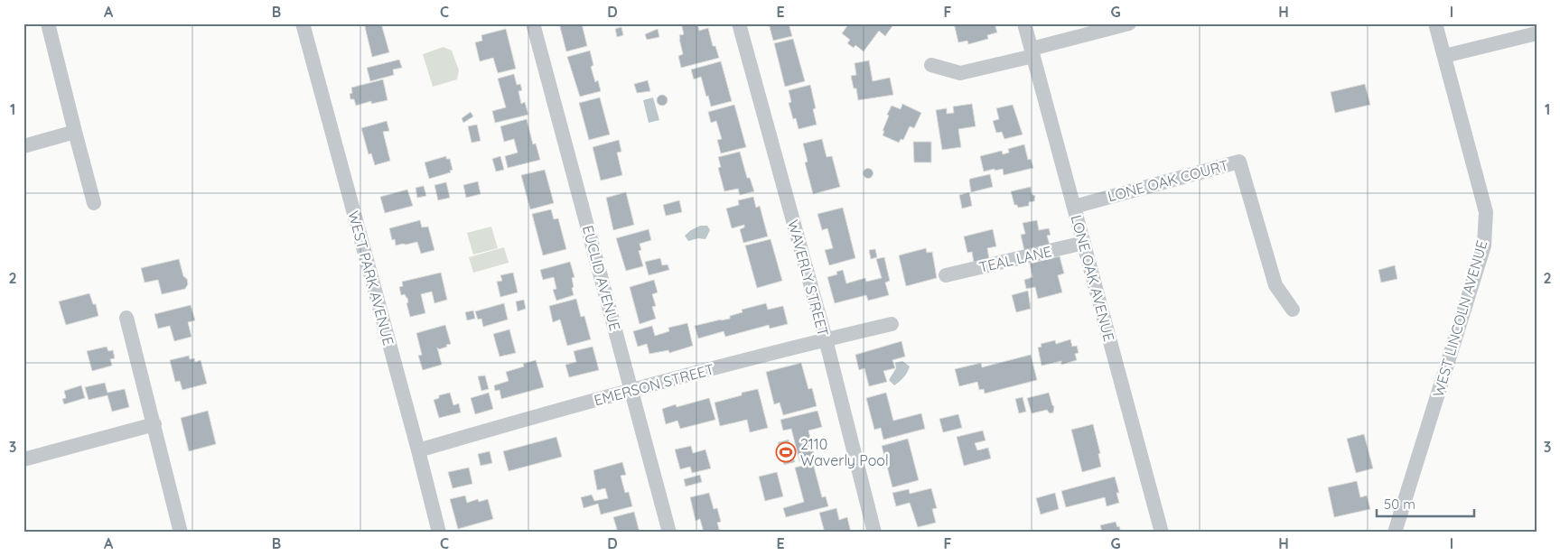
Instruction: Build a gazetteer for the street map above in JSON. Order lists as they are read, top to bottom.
{
  "streets": {
    "street": [
      "LONE OAK COURT",
      "TEAL LANE",
      "WEST PARK AVENUE",
      "EUCLID AVENUE",
      "WAVERLY STREET",
      "LONE OAK AVENUE",
      "WEST LINCOLN AVENUE",
      "EMERSON STREET"
    ]
  },
  "crossings": [
    ["LONE OAK COURT", "LONE OAK AVENUE"],
    ["TEAL LANE", "LONE OAK AVENUE"],
    ["WEST PARK AVENUE", "EMERSON STREET"],
    ["EUCLID AVENUE", "EMERSON STREET"],
    ["WAVERLY STREET", "EMERSON STREET"]
  ],
  "places": {
    "sports": ["2110 Waverly Pool"]
  },
  "scale_bar": "50 m",
  "grid": {
    "columns": [
      "A",
      "B",
      "C",
      "D",
      "E",
      "F",
      "G",
      "H",
      "I"
    ],
    "rows": ["1", "2", "3"]
  }
}
